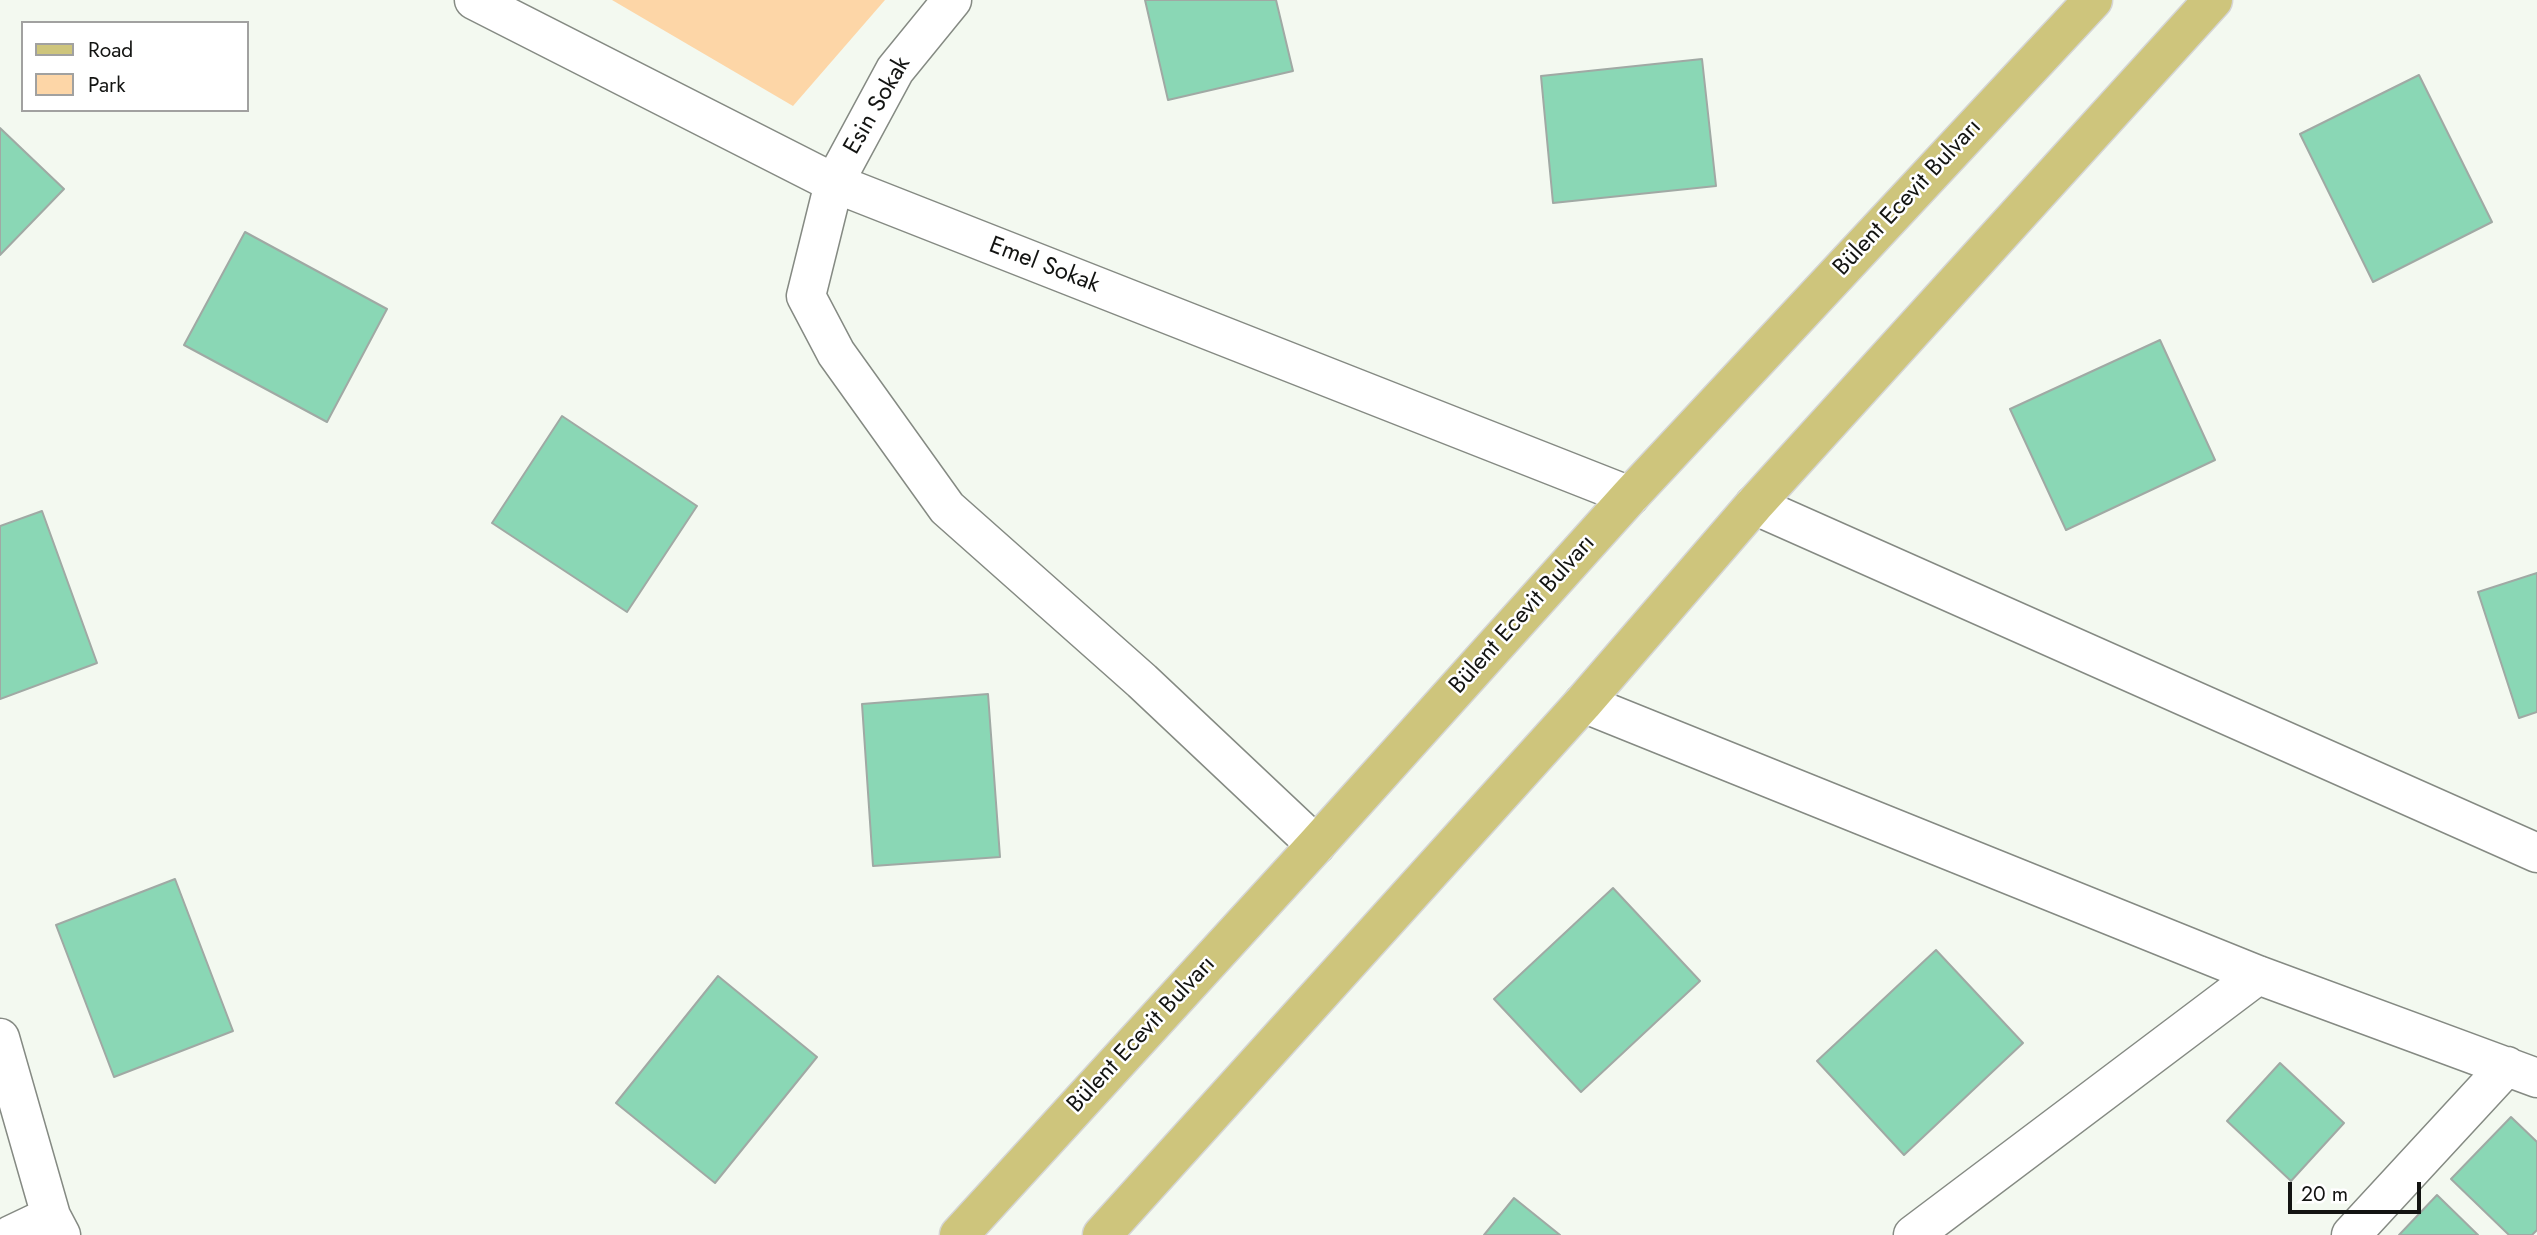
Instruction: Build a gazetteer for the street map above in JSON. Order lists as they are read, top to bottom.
{
  "streets": {
    "main road": ["Bülent Ecevit Bulvarı"],
    "street": ["Esin Sokak", "Emel Sokak"]
  },
  "crossings": [
    ["Esin Sokak", "Bülent Ecevit Bulvarı"],
    ["Esin Sokak", "Emel Sokak"],
    ["Bülent Ecevit Bulvarı", "Emel Sokak"]
  ],
  "legend": ["Road", "Park"],
  "scale_bar": "20 m"
}
